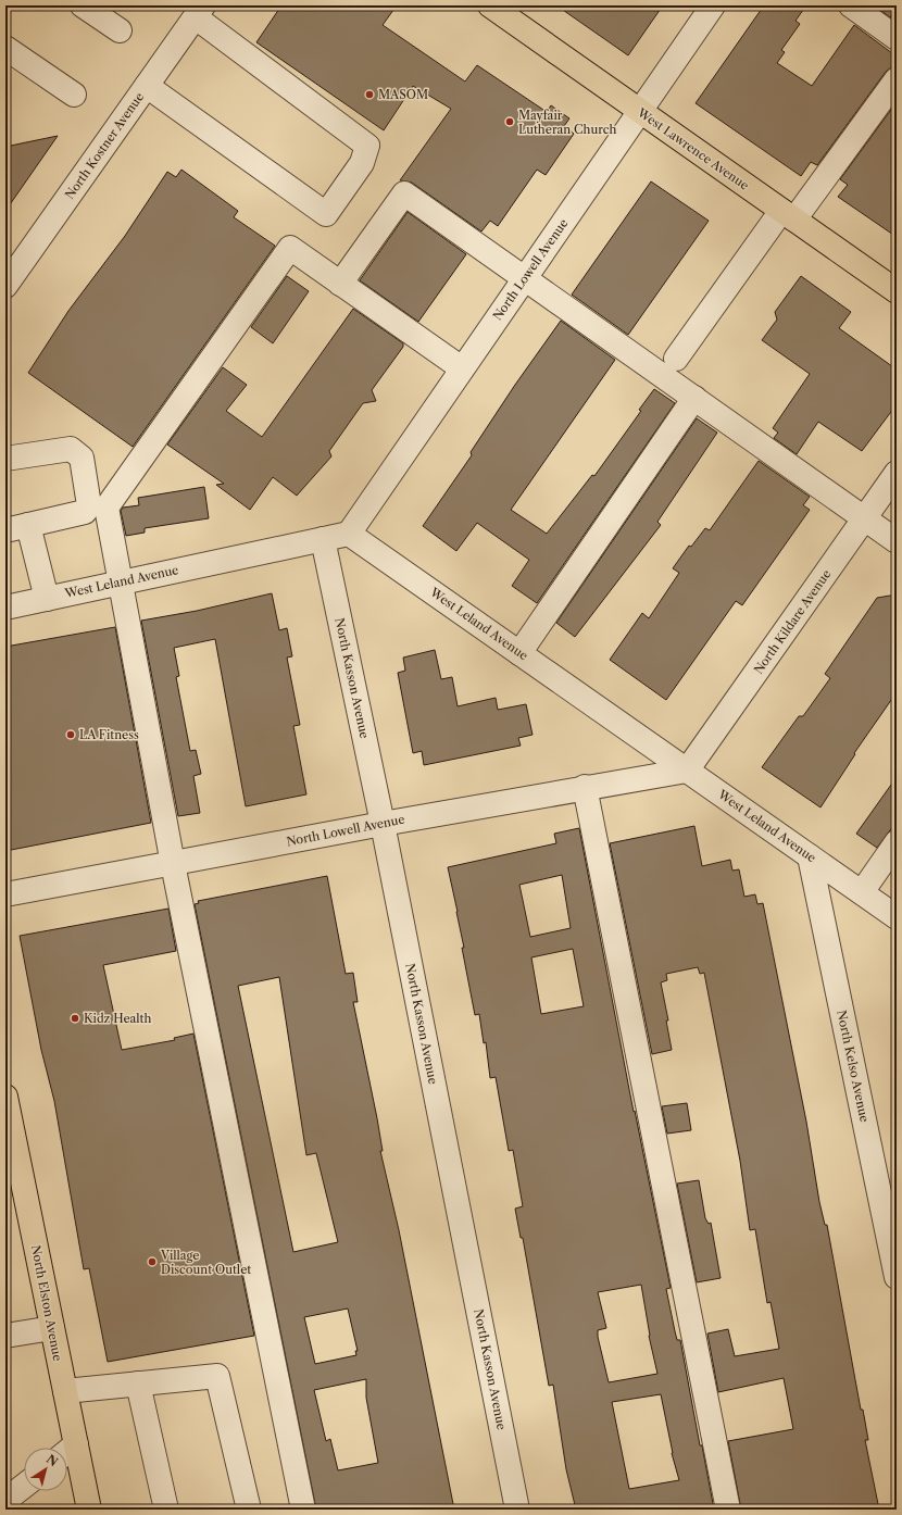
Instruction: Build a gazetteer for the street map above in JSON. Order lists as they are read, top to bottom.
{
  "streets": {
    "main road": ["West Lawrence Avenue", "North Elston Avenue"],
    "street": [
      "North Kostner Avenue",
      "North Lowell Avenue",
      "West Leland Avenue",
      "North Kildare Avenue",
      "North Kasson Avenue",
      "North Kelso Avenue"
    ]
  },
  "crossings": [
    ["West Lawrence Avenue", "North Lowell Avenue"],
    ["North Lowell Avenue", "West Leland Avenue"],
    ["North Lowell Avenue", "North Kildare Avenue"],
    ["North Lowell Avenue", "North Kasson Avenue"],
    ["West Leland Avenue", "North Kildare Avenue"],
    ["West Leland Avenue", "North Kasson Avenue"],
    ["West Leland Avenue", "North Kelso Avenue"]
  ],
  "places": [
    "MASOM",
    "Mayfair Lutheran Church",
    "LA Fitness",
    "Kidz Health",
    "Village Discount Outlet"
  ],
  "north": "top right"
}
